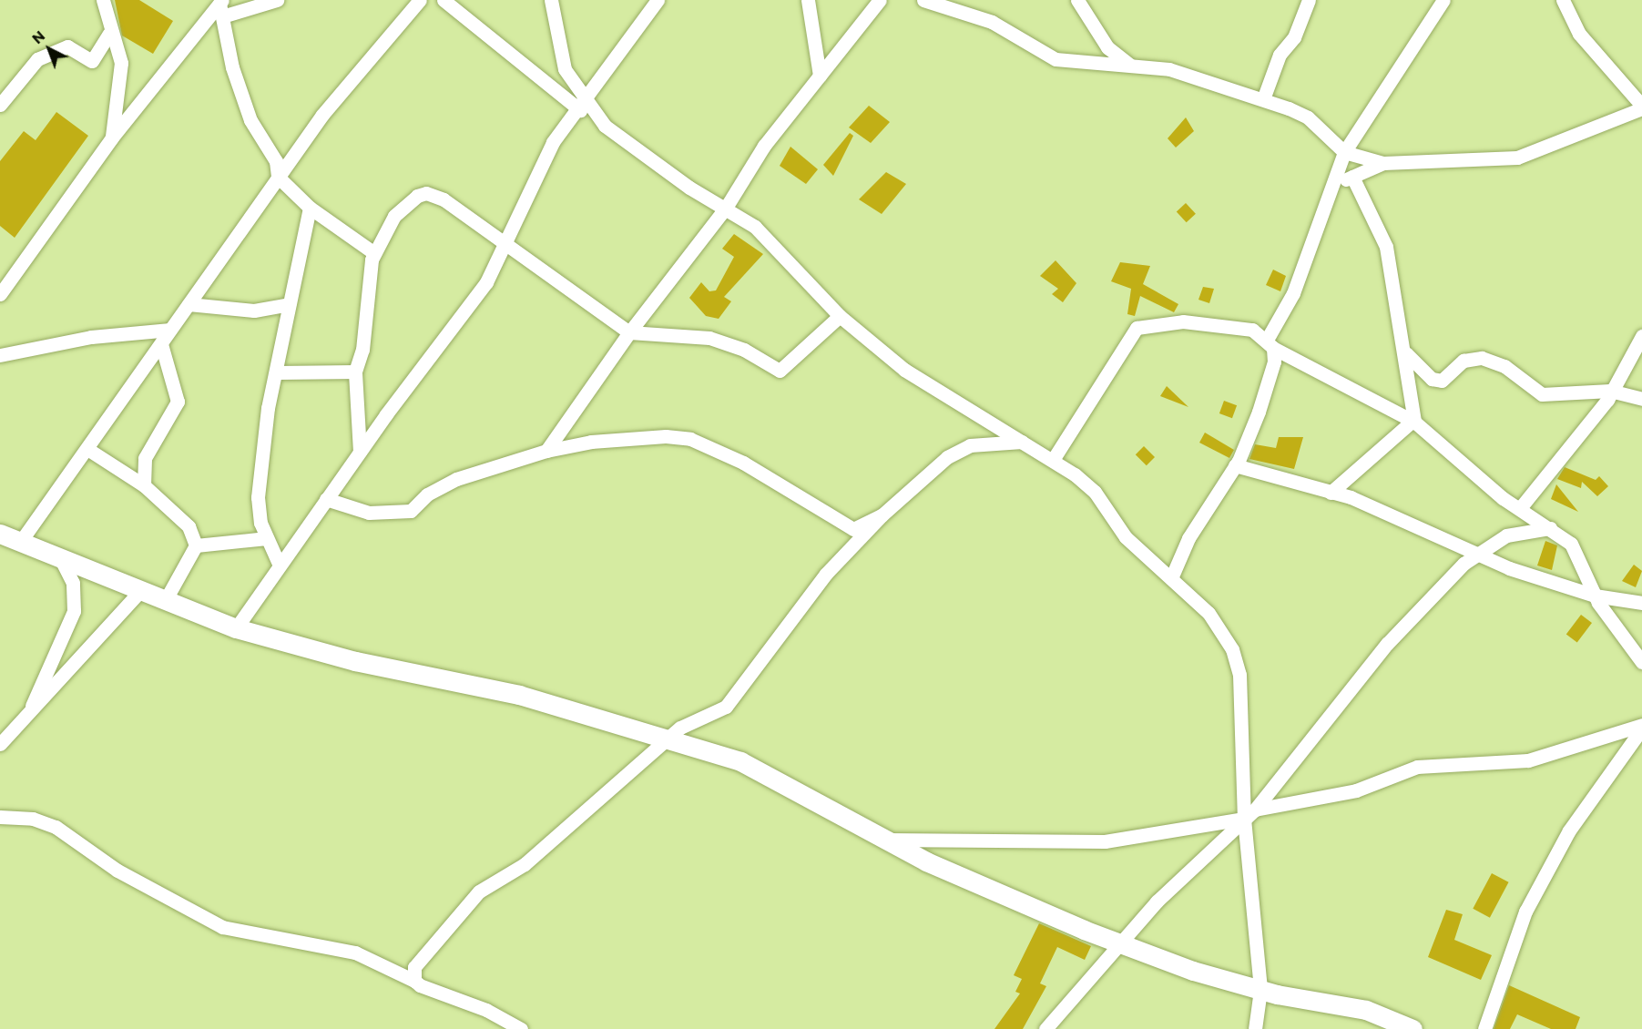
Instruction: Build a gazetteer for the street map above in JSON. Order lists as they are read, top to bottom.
{
  "north": "top left"
}
